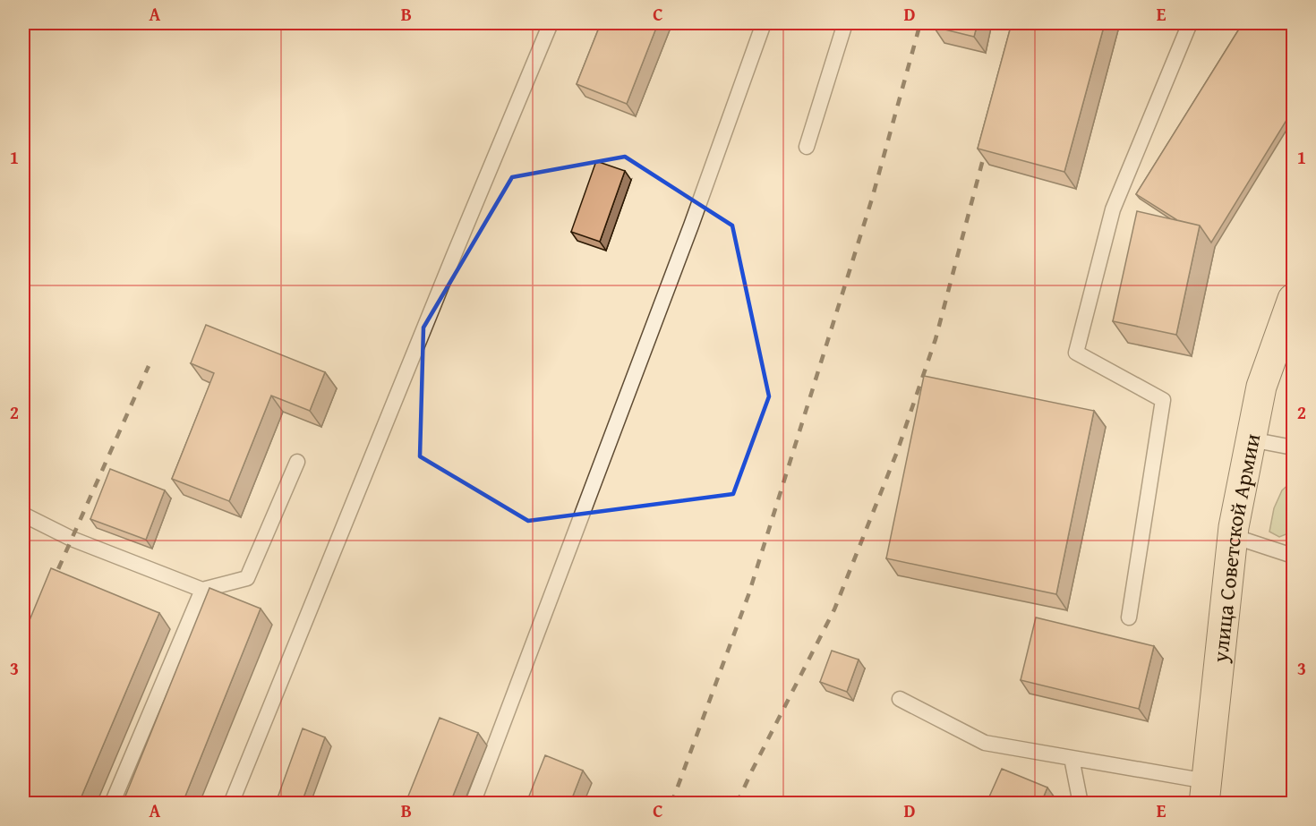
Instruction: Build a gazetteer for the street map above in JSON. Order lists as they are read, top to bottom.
{
  "streets": {
    "main road": ["улица Советской Армии"]
  },
  "grid": {
    "columns": [
      "A",
      "B",
      "C",
      "D",
      "E"
    ],
    "rows": ["1", "2", "3"]
  }
}
